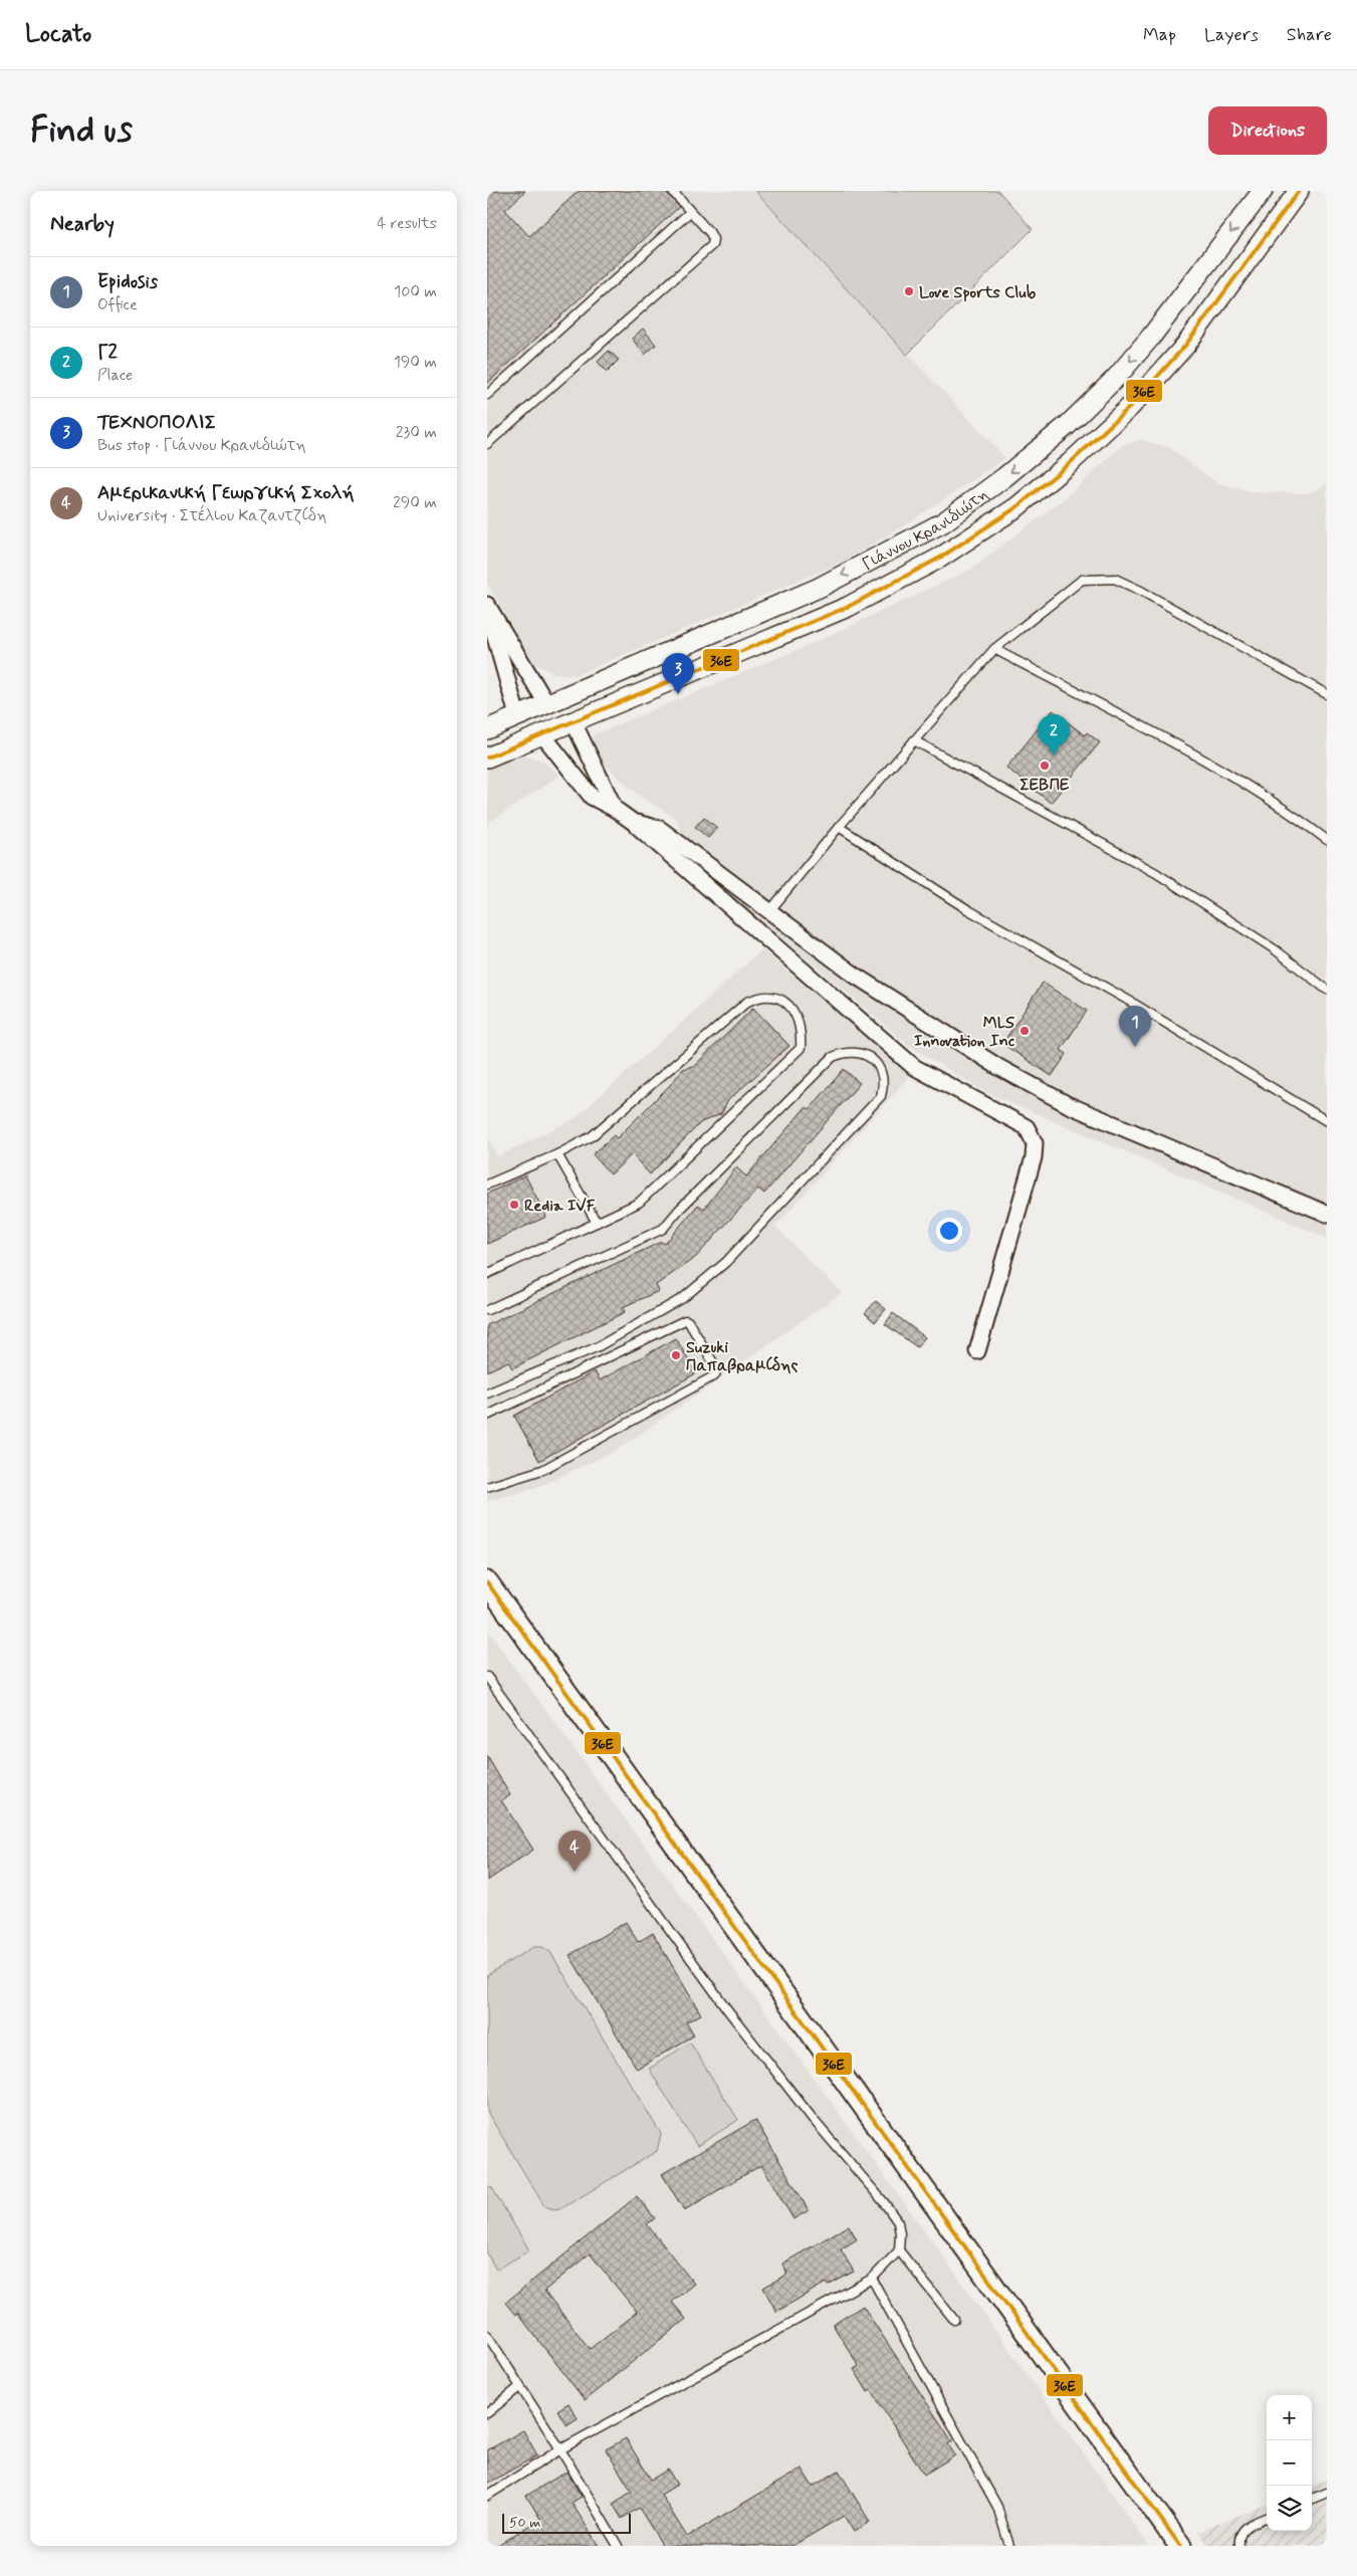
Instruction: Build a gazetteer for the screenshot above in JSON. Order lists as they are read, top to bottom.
{
  "streets": {
    "street": ["Γιάννου Κρανιδιώτη"]
  },
  "places": [
    "Love Sports Club",
    "ΣΕΒΠΕ",
    "MLS Innovation Inc",
    "Redia IVF",
    "Suzuki Παπαβραμίδης"
  ],
  "lines": ["transit line 36Ε"],
  "scale_bar": "50 m",
  "page": {
    "header": "Locato",
    "nav": ["Map", "Layers", "Share"],
    "buttons": "Directions",
    "title": "Find us",
    "heading": ["Nearby", "4 results"],
    "list": [
      {
        "mark": "1",
        "name": "Epidosis",
        "note": "Office",
        "value": "100 m"
      },
      {
        "mark": "2",
        "name": "Γ2",
        "note": "Place",
        "value": "190 m"
      },
      {
        "mark": "3",
        "name": "ΤΕΧΝΟΠΟΛΙΣ",
        "note": "Bus stop · Γιάννου Κρανιδιώτη",
        "value": "230 m"
      },
      {
        "mark": "4",
        "name": "Αμερικανική Γεωργική Σχολή",
        "note": "University · Στέλιου Καζαντζίδη",
        "value": "290 m"
      }
    ],
    "pins": [
      "3",
      "2",
      "1",
      "4"
    ],
    "map_buttons": ["+", "−"],
    "scale": "50 m"
  }
}
